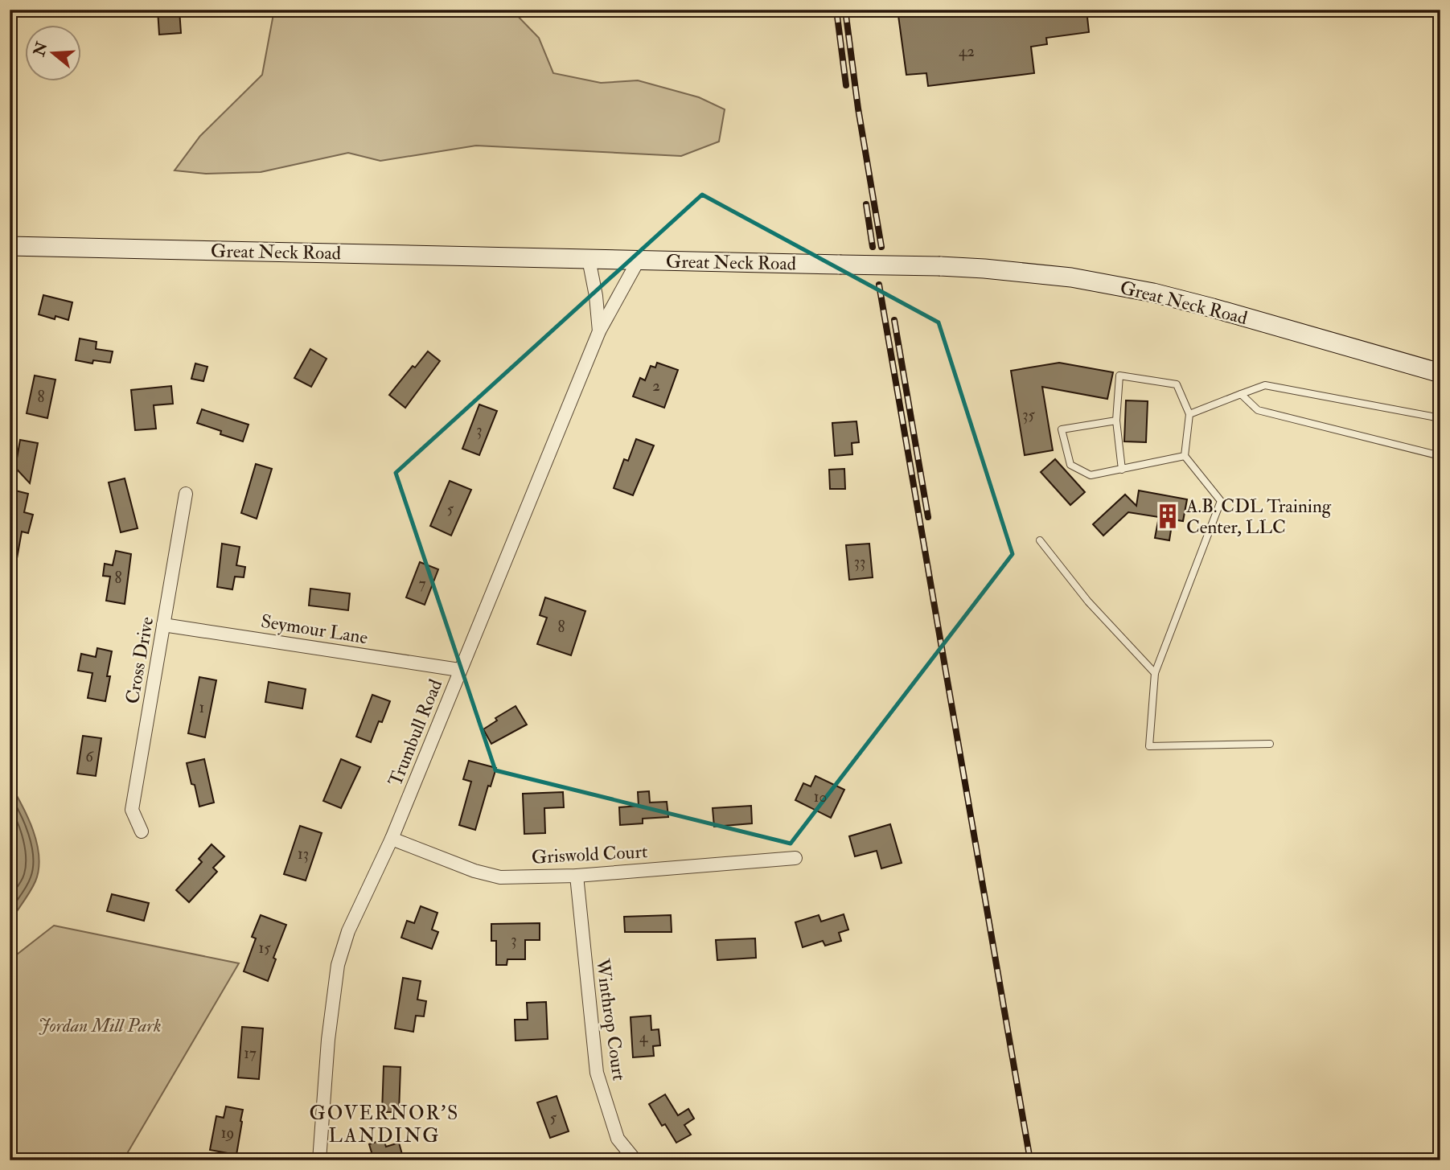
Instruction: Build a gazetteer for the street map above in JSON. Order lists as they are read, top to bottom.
{
  "streets": {
    "main road": ["Great Neck Road"],
    "street": [
      "Seymour Lane",
      "Cross Drive",
      "Trumbull Road",
      "Griswold Court",
      "Winthrop Court"
    ]
  },
  "crossings": [
    ["Great Neck Road", "Trumbull Road"],
    ["Seymour Lane", "Cross Drive"],
    ["Seymour Lane", "Trumbull Road"],
    ["Trumbull Road", "Griswold Court"],
    ["Griswold Court", "Winthrop Court"]
  ],
  "districts": ["GOVERNOR'S LANDING"],
  "parks": ["Jordan Mill Park"],
  "places": {
    "building": ["A.B. CDL Training Center, LLC"]
  },
  "house_numbers": [
    "42",
    "2",
    "8",
    "35",
    "3",
    "5",
    "33",
    "8",
    "7",
    "8",
    "1",
    "6",
    "10",
    "13",
    "3",
    "15",
    "4",
    "17",
    "5",
    "19"
  ],
  "north": "left"
}
